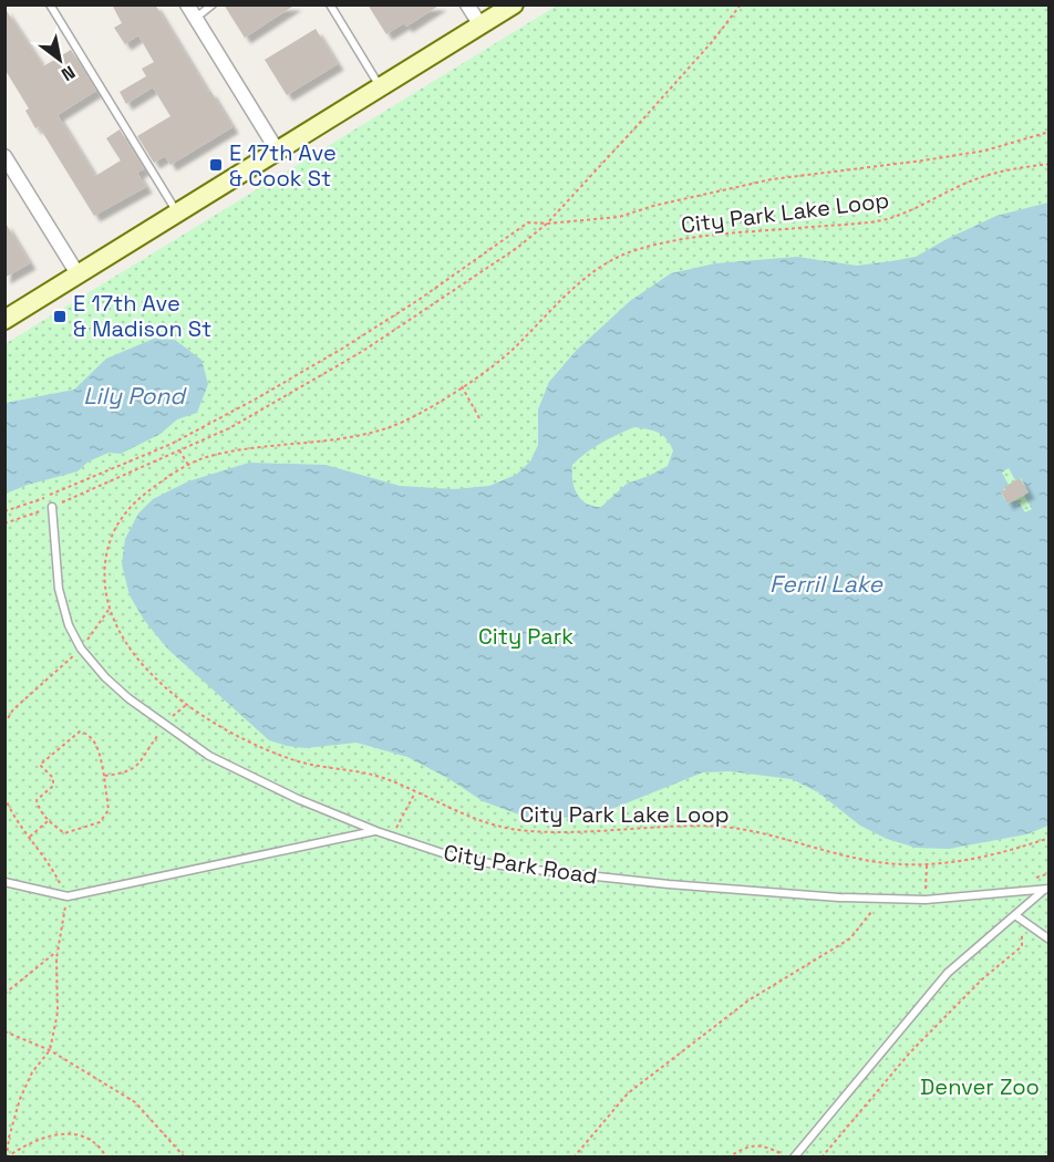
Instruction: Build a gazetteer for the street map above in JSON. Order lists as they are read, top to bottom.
{
  "streets": {
    "lane": ["City Park Road"],
    "path": ["City Park Lake Loop"]
  },
  "water": ["Lily Pond", "Ferril Lake"],
  "parks": ["City Park", "Denver Zoo"],
  "places": {
    "transit": ["E 17th Ave & Cook St", "E 17th Ave & Madison St"]
  },
  "north": "bottom right"
}
